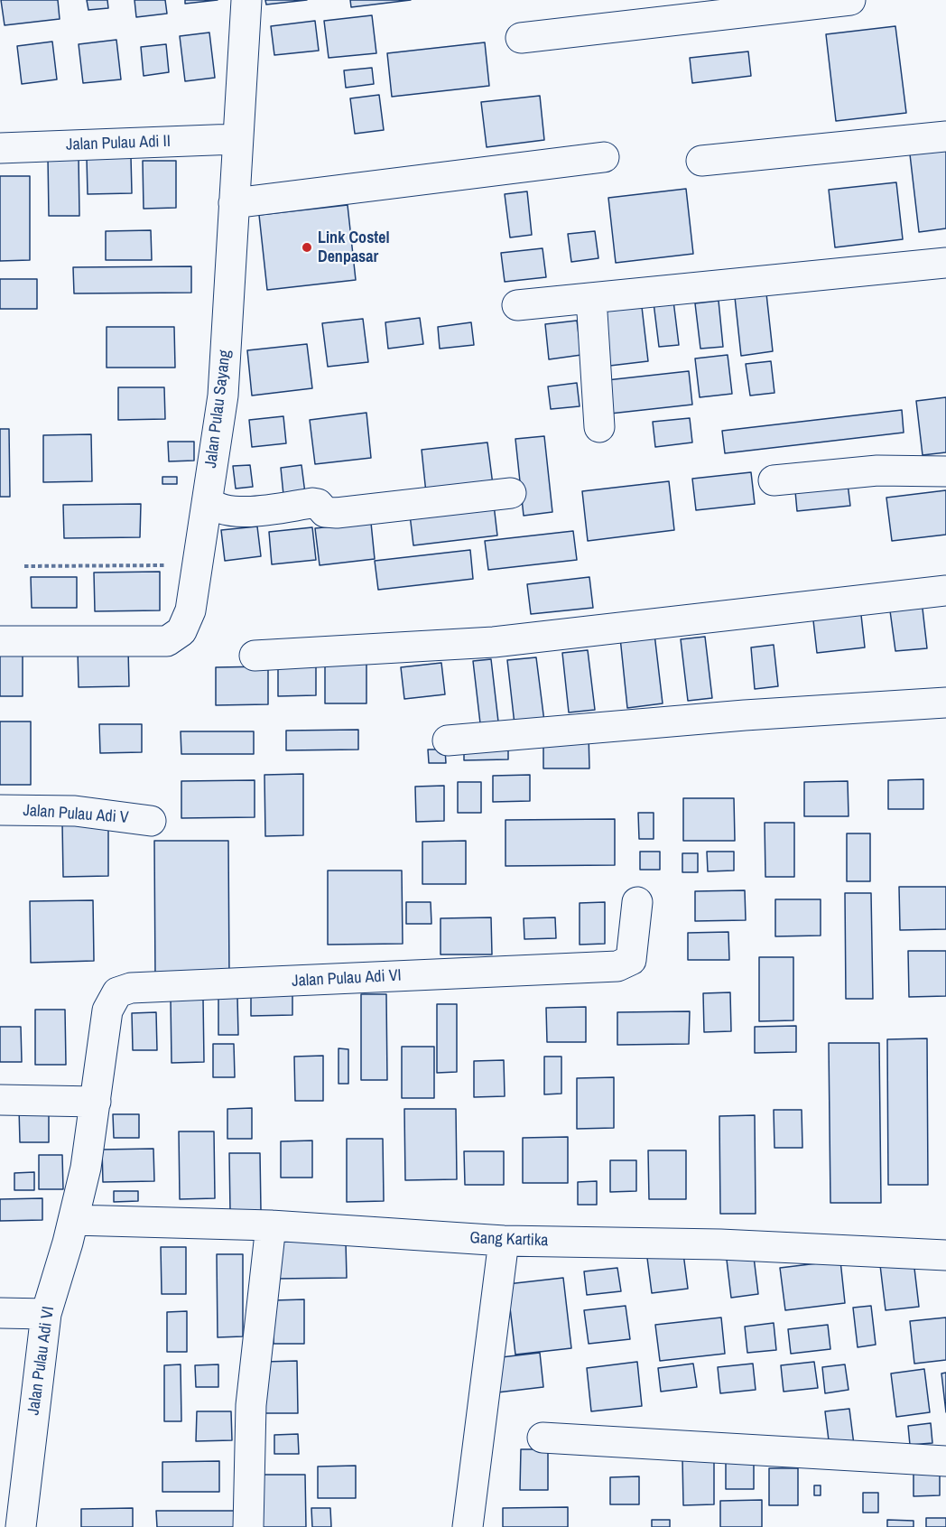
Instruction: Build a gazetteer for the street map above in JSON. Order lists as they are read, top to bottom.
{
  "streets": {
    "street": [
      "Jalan Pulau Adi II",
      "Jalan Pulau Sayang",
      "Jalan Pulau Adi V",
      "Jalan Pulau Adi VI",
      "Gang Kartika"
    ]
  },
  "crossings": [
    ["Jalan Pulau Adi II", "Jalan Pulau Sayang"],
    ["Jalan Pulau Adi VI", "Gang Kartika"]
  ],
  "places": ["Link Costel Denpasar"]
}
